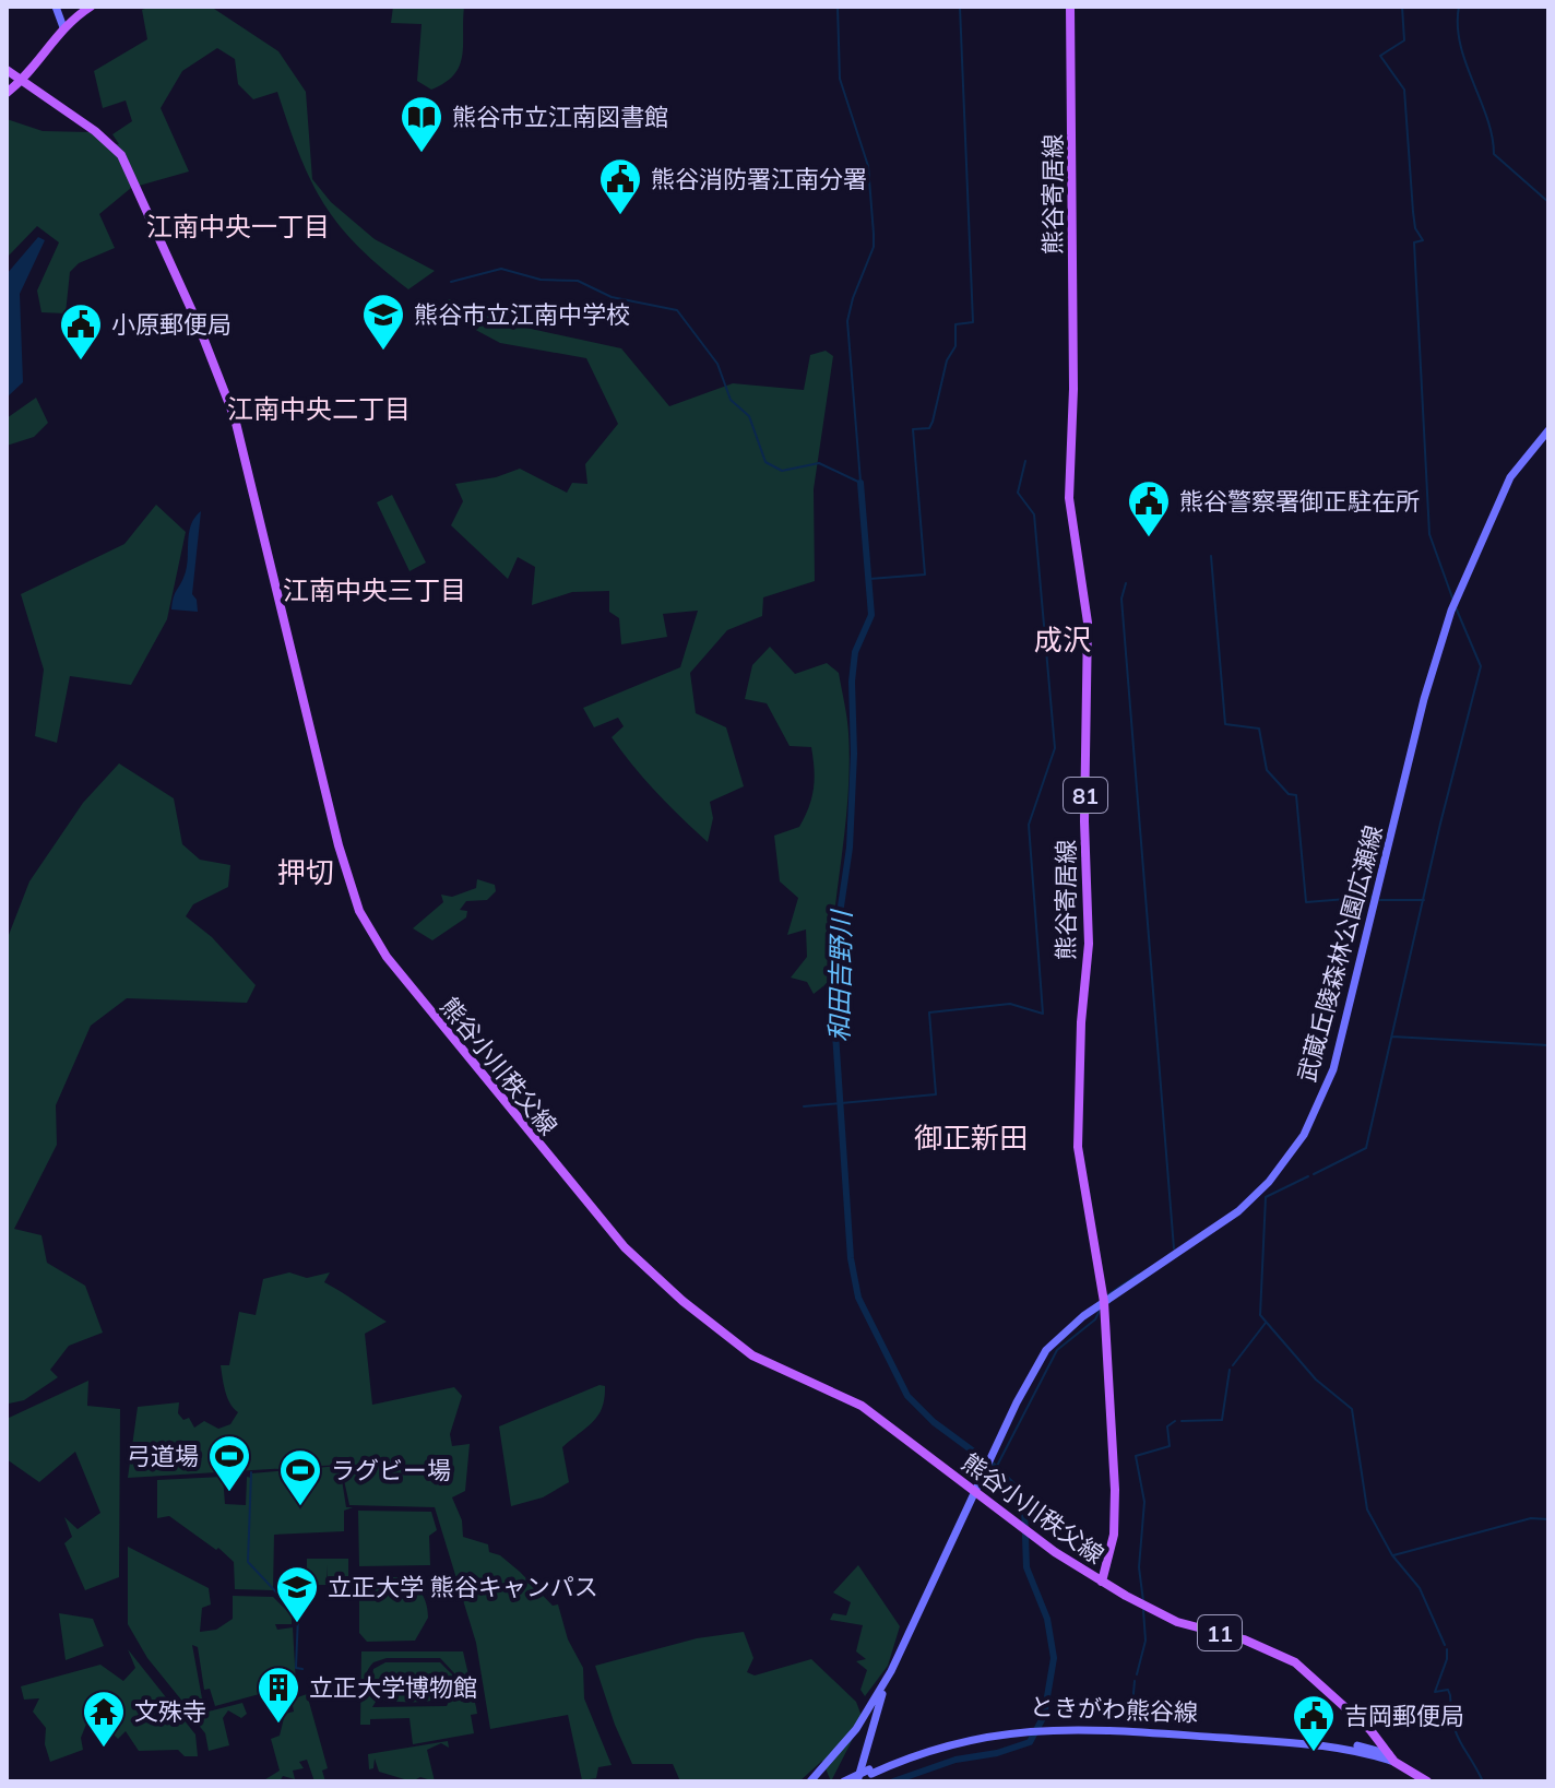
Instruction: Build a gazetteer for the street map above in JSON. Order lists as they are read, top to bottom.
{
  "streets": {
    "main road": [
      "熊谷寄居線",
      "81",
      "武蔵丘陵森林公園広瀬線",
      "熊谷小川秩父線",
      "11",
      "ときがわ熊谷線"
    ]
  },
  "crossings": [
    ["熊谷寄居線", "武蔵丘陵森林公園広瀬線"],
    ["熊谷寄居線", "熊谷小川秩父線"],
    ["武蔵丘陵森林公園広瀬線", "熊谷小川秩父線"],
    ["武蔵丘陵森林公園広瀬線", "ときがわ熊谷線"],
    ["熊谷小川秩父線", "ときがわ熊谷線"]
  ],
  "districts": [
    "江南中央一丁目",
    "江南中央二丁目",
    "江南中央三丁目",
    "成沢",
    "押切",
    "御正新田"
  ],
  "water": ["和田吉野川"],
  "places": {
    "library": ["熊谷市立江南図書館"],
    "public building": [
      "熊谷消防署江南分署",
      "小原郵便局",
      "熊谷警察署御正駐在所",
      "吉岡郵便局"
    ],
    "school or university": ["熊谷市立江南中学校", "立正大学 熊谷キャンパス"],
    "sports": ["弓道場", "ラグビー場"],
    "building": ["立正大学博物館"],
    "temple": ["文殊寺"]
  }
}
